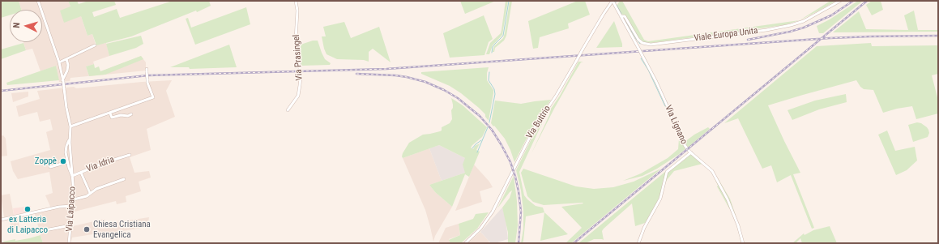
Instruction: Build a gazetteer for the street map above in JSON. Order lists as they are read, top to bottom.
{
  "streets": {
    "street": [
      "Viale Europa Unita",
      "Via Prasingel",
      "Via Buttrio",
      "Via Lignano",
      "Via Idria",
      "Via Laipacco"
    ]
  },
  "crossings": [
    ["Viale Europa Unita", "Via Lignano"],
    ["Via Buttrio", "Via Lignano"],
    ["Via Idria", "Via Laipacco"]
  ],
  "places": ["Zoppè", "ex Latteria di Laipacco", "Chiesa Cristiana Evangelica"],
  "north": "left"
}
